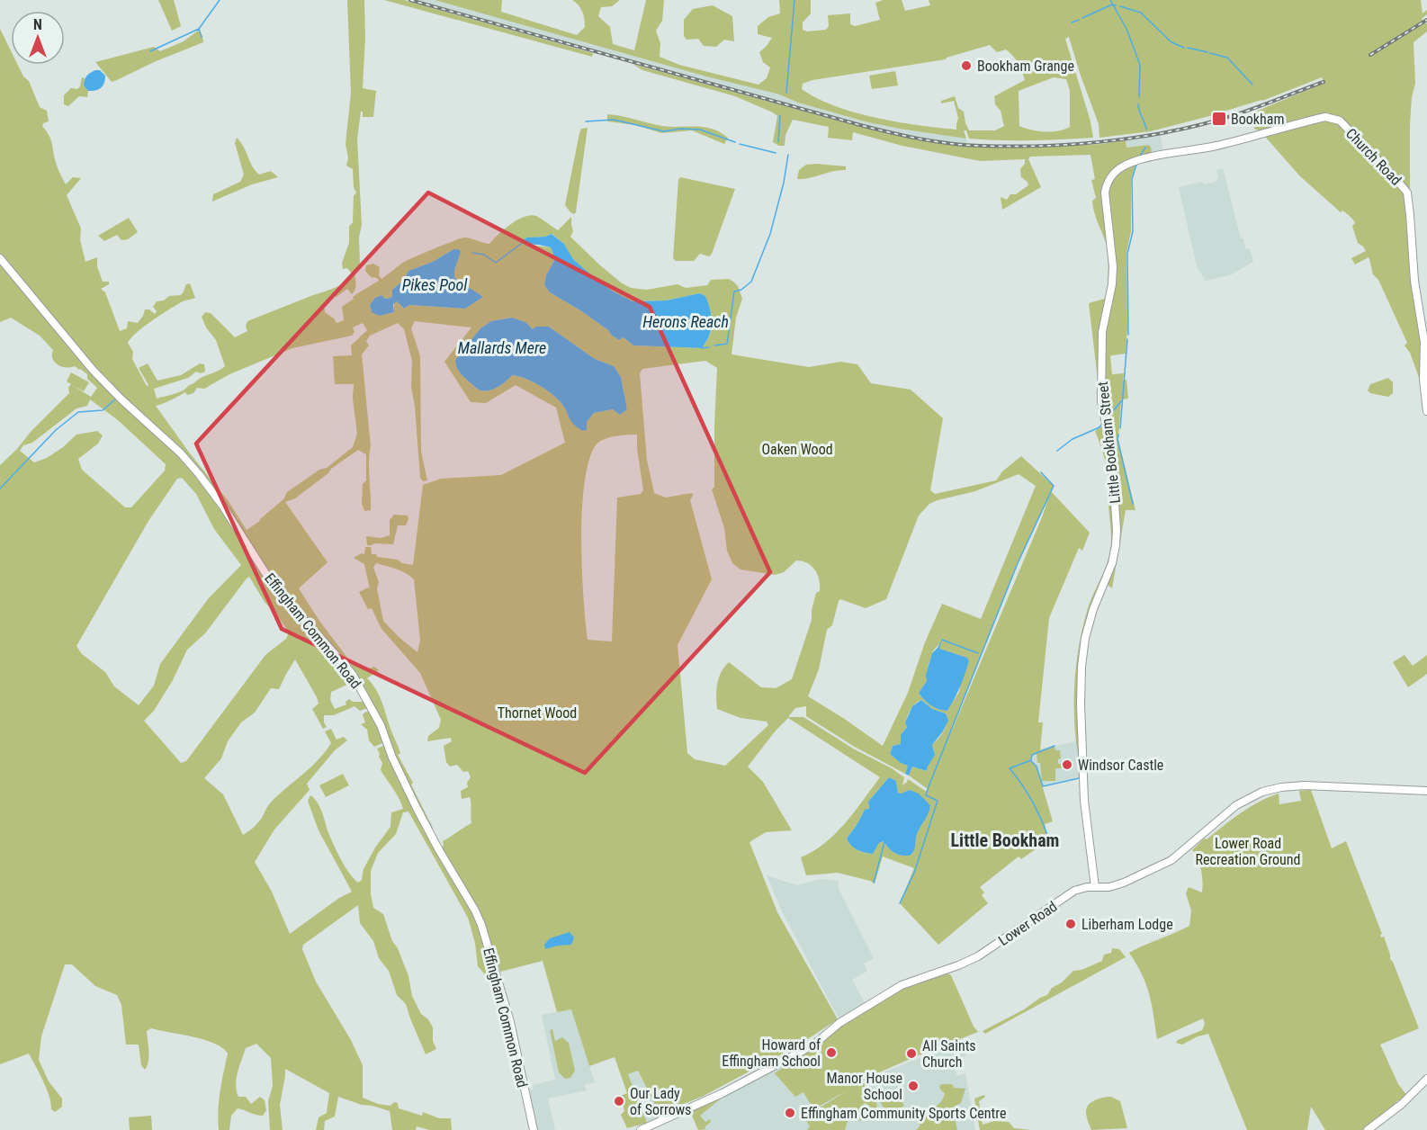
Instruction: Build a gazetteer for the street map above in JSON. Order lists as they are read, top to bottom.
{
  "streets": {
    "street": [
      "Church Road",
      "Little Bookham Street",
      "Effingham Common Road",
      "Lower Road"
    ]
  },
  "crossings": [
    ["Church Road", "Little Bookham Street"],
    ["Little Bookham Street", "Lower Road"]
  ],
  "districts": ["Little Bookham"],
  "water": ["Pikes Pool", "Herons Reach", "Mallards Mere"],
  "parks": ["Oaken Wood", "Thornet Wood", "Lower Road Recreation Ground"],
  "places": {
    "other": [
      "Bookham Grange",
      "Windsor Castle",
      "Liberham Lodge",
      "Howard of Effingham School",
      "All Saints Church",
      "Manor House School",
      "Our Lady of Sorrows",
      "Effingham Community Sports Centre"
    ],
    "transit": ["Bookham"]
  },
  "north": "top"
}
